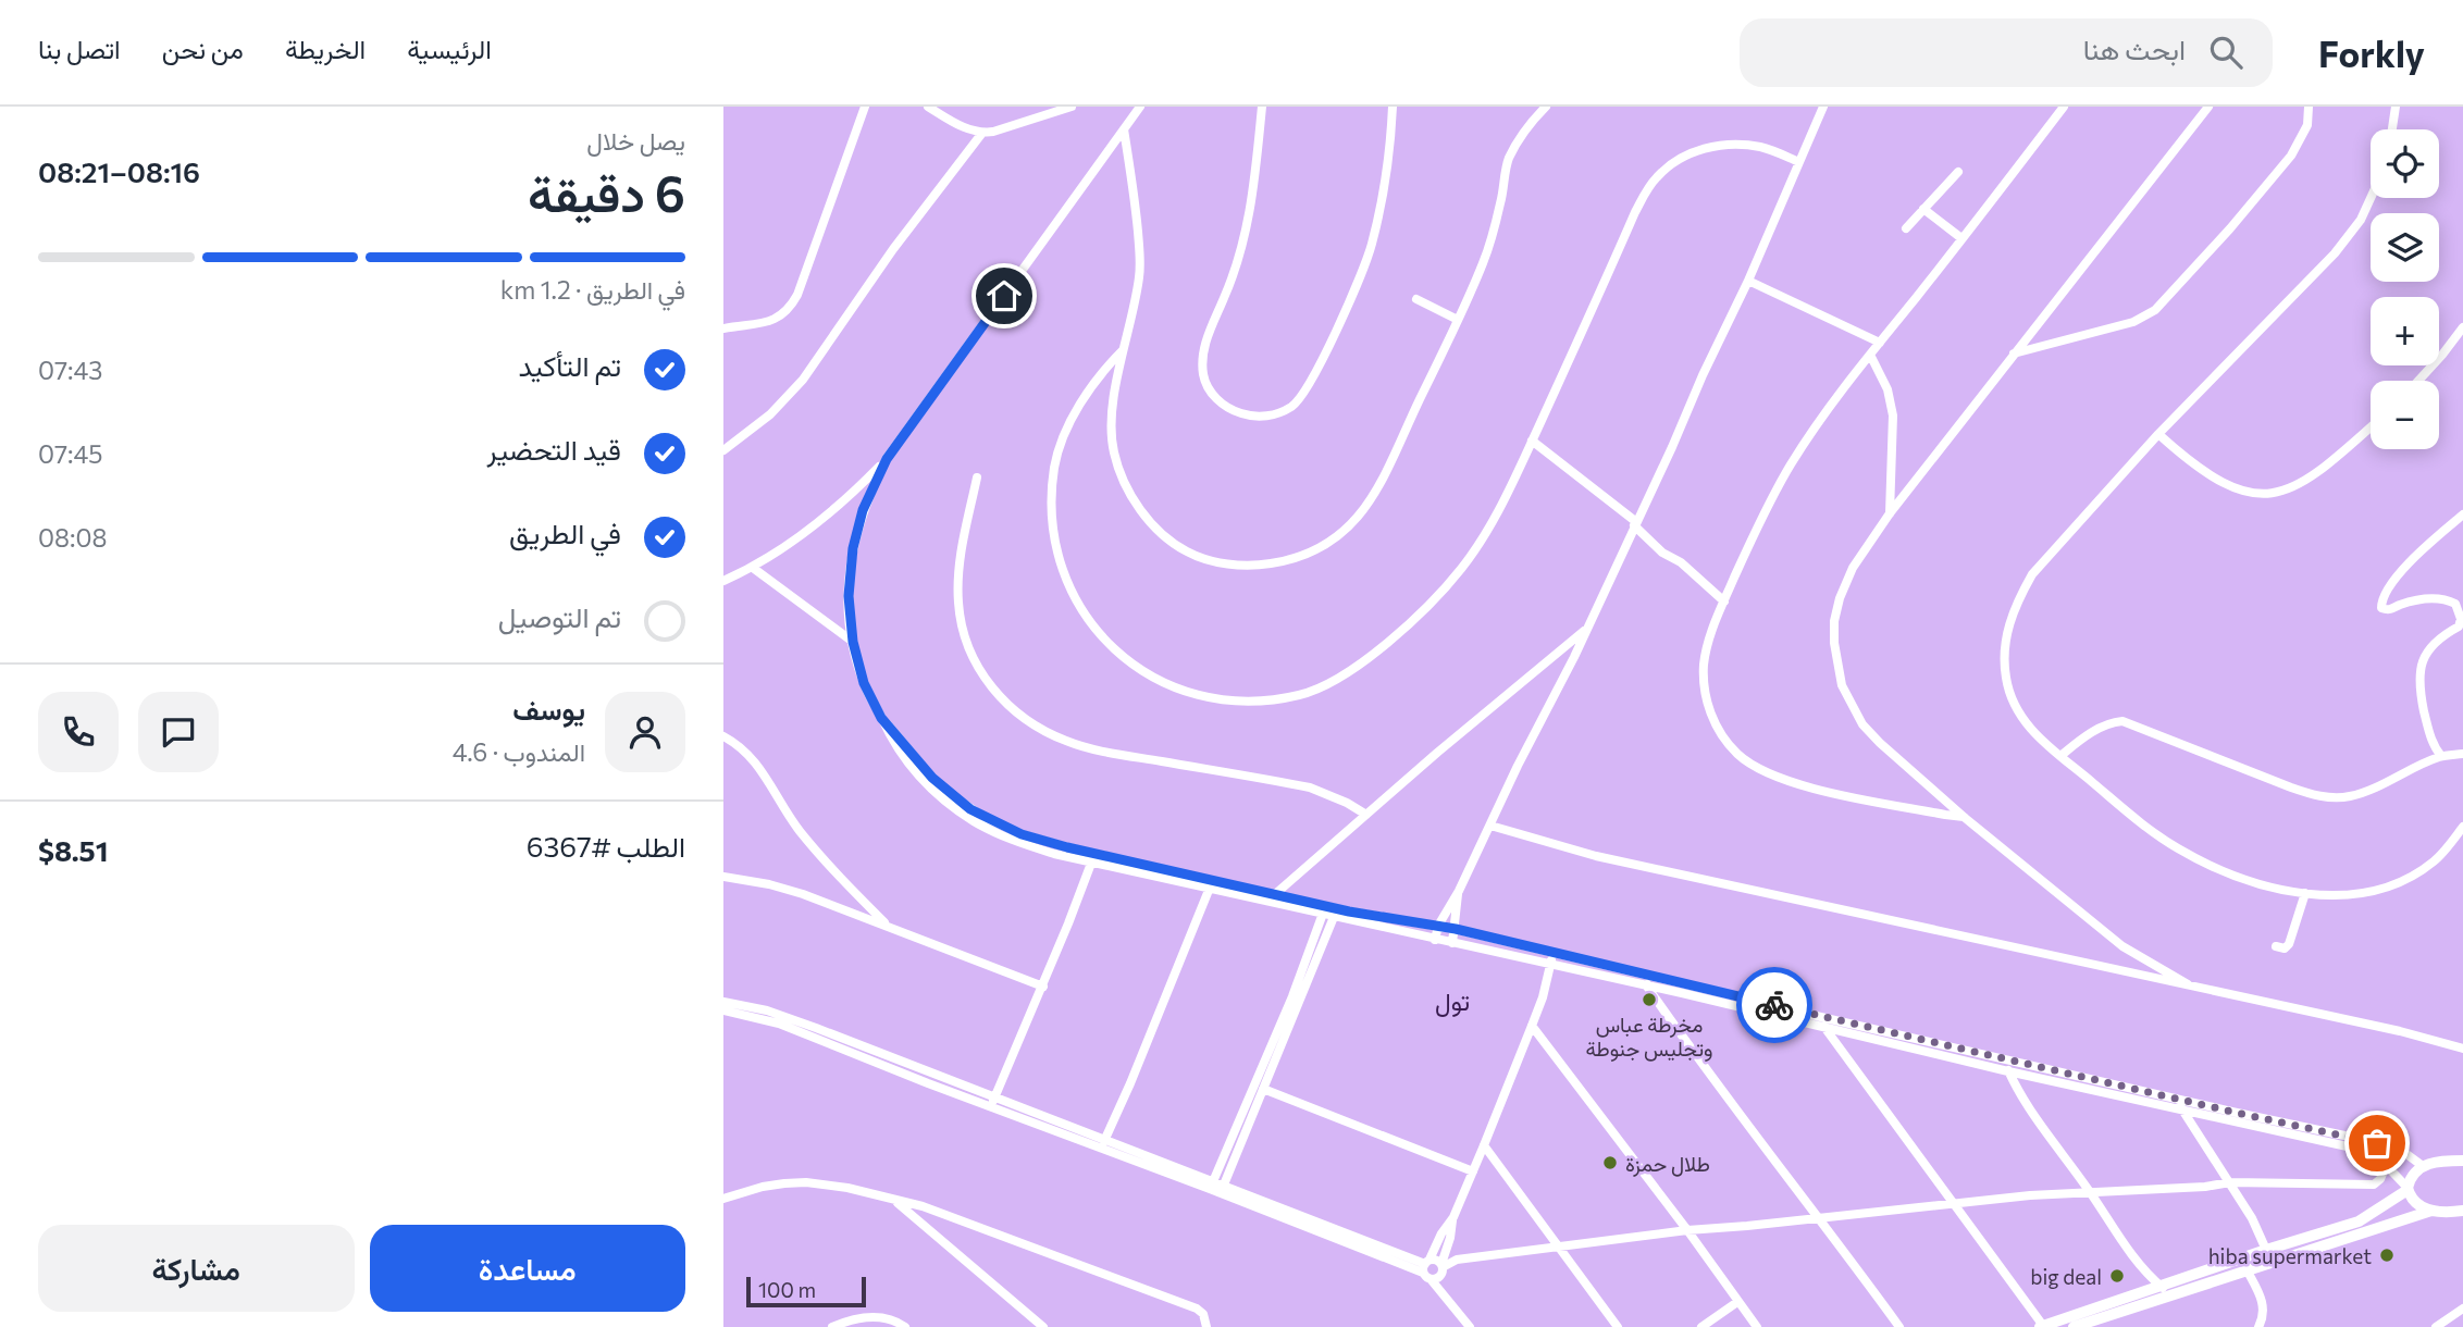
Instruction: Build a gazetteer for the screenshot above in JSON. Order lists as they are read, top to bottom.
{
  "districts": ["تول"],
  "places": [
    "مخرطة عباس وتجليس جنوطة",
    "طلال حمزة",
    "hiba supermarket",
    "big deal"
  ],
  "scale_bar": "100 m",
  "page": {
    "header": "Forkly",
    "search": "ابحث هنا",
    "nav": [
      "الرئيسية",
      "الخريطة",
      "من نحن",
      "اتصل بنا"
    ],
    "heading": ["6 دقيقة", "يصل خلال", "08:16–08:21"],
    "panel": [
      "يوسف",
      "المندوب · 4.6",
      "الطلب #6367",
      "$8.51"
    ],
    "map_buttons": ["+", "−"],
    "bar": "في الطريق · 1.2 km",
    "list": [
      ["تم التأكيد", "07:43"],
      ["قيد التحضير", "07:45"],
      ["في الطريق", "08:08"],
      "تم التوصيل"
    ],
    "buttons": ["مساعدة", "مشاركة"],
    "scale": "100 m"
  }
}
